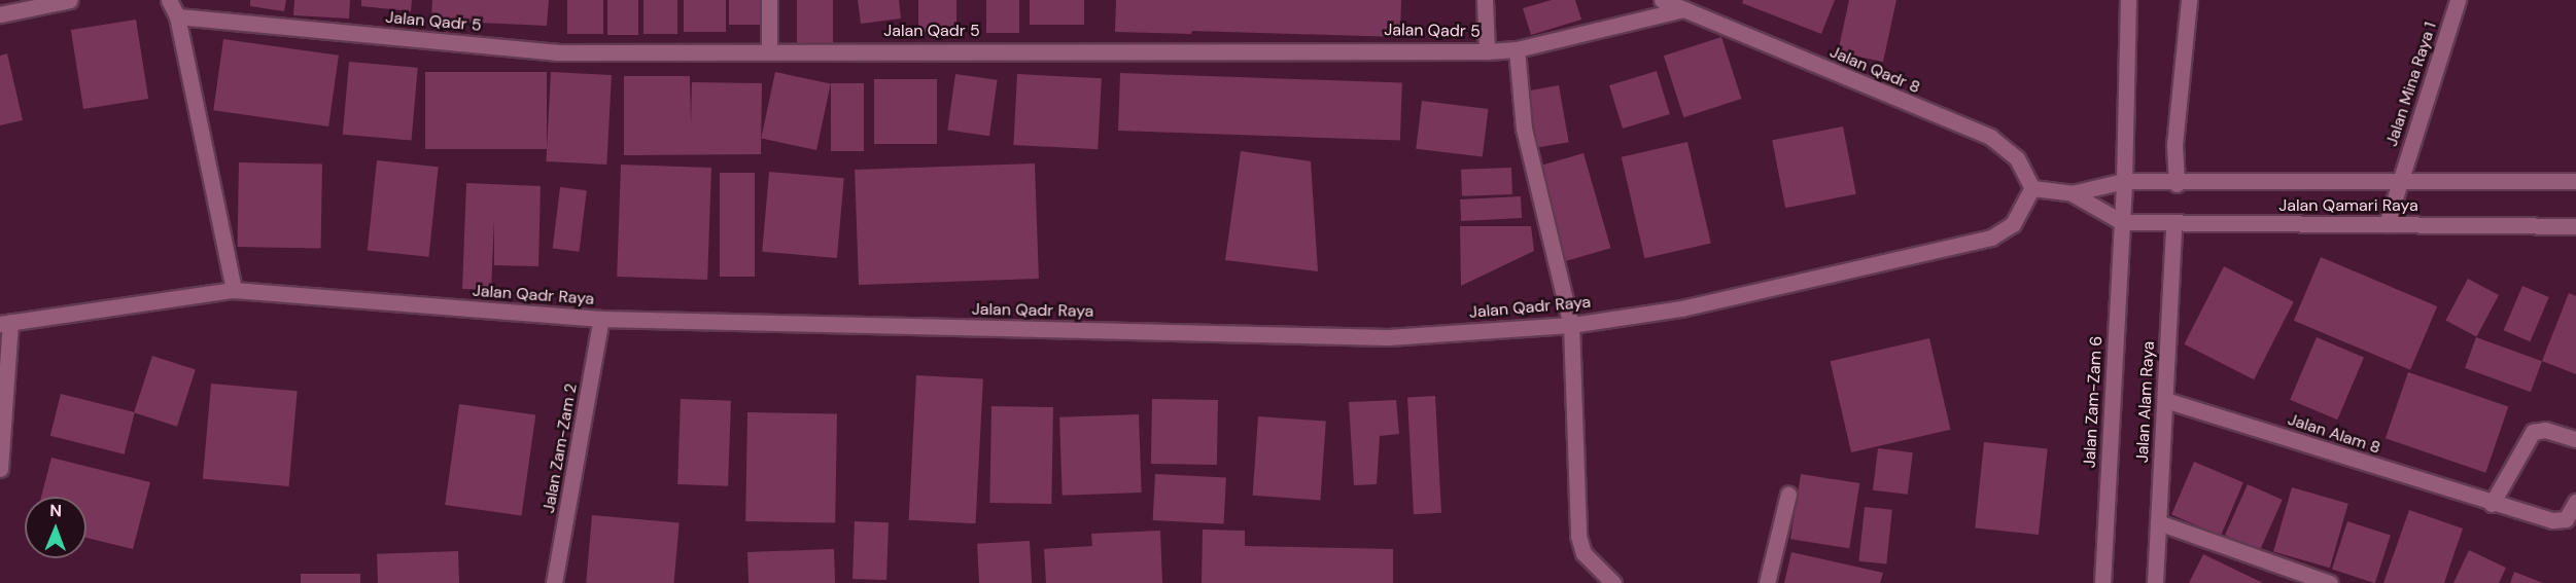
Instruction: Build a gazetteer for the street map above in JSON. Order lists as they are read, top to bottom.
{
  "streets": {
    "street": [
      "Jalan Qadr 5",
      "Jalan Qadr 8",
      "Jalan Mina Raya 1",
      "Jalan Qamari Raya",
      "Jalan Qadr Raya",
      "Jalan Zam-Zam 6",
      "Jalan Alam Raya",
      "Jalan Alam 8",
      "Jalan Zam-Zam 2"
    ]
  },
  "crossings": [
    ["Jalan Qadr 5", "Jalan Qadr 8"],
    ["Jalan Qadr 8", "Jalan Qadr Raya"],
    ["Jalan Mina Raya 1", "Jalan Qamari Raya"],
    ["Jalan Qamari Raya", "Jalan Zam-Zam 6"],
    ["Jalan Qamari Raya", "Jalan Alam Raya"],
    ["Jalan Qadr Raya", "Jalan Zam-Zam 2"],
    ["Jalan Alam Raya", "Jalan Alam 8"]
  ],
  "north": "top"
}
